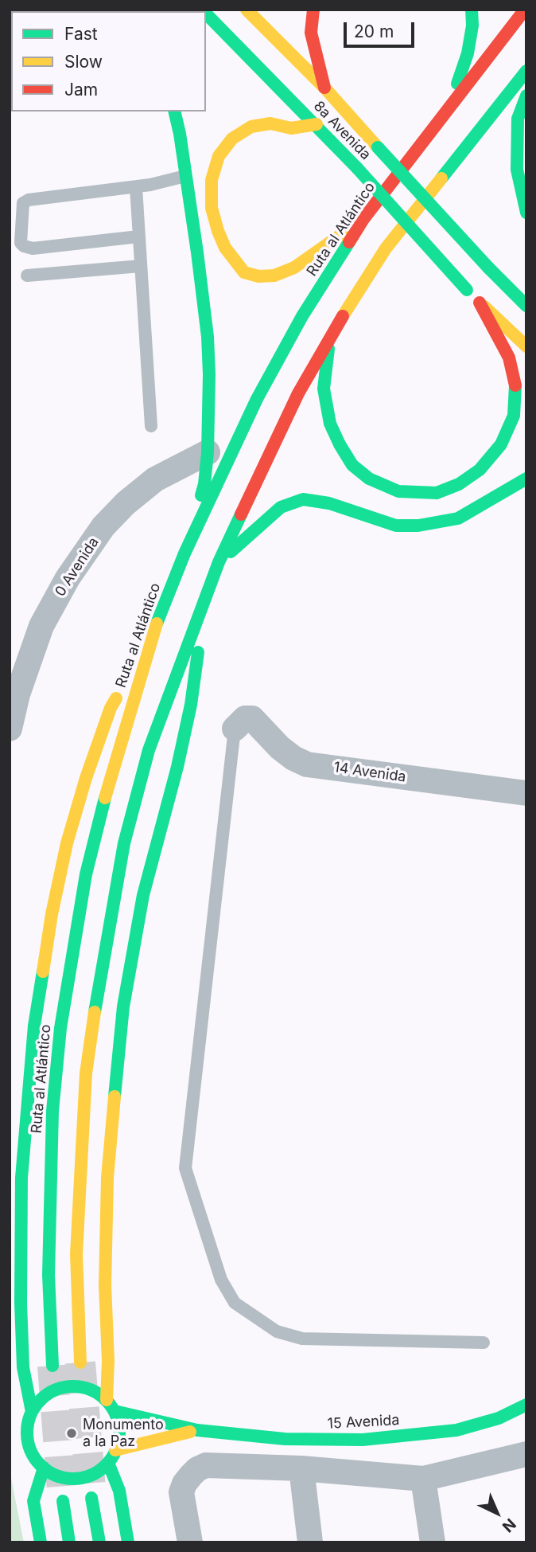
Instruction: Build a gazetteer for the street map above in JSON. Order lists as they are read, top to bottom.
{
  "streets": {
    "main road": ["8a Avenida", "Ruta al Atlántico", "15 Avenida"],
    "street": ["0 Avenida", "14 Avenida"]
  },
  "places": ["Monumento a la Paz"],
  "legend": ["Fast", "Slow", "Jam"],
  "scale_bar": "20 m",
  "north": "bottom right"
}
